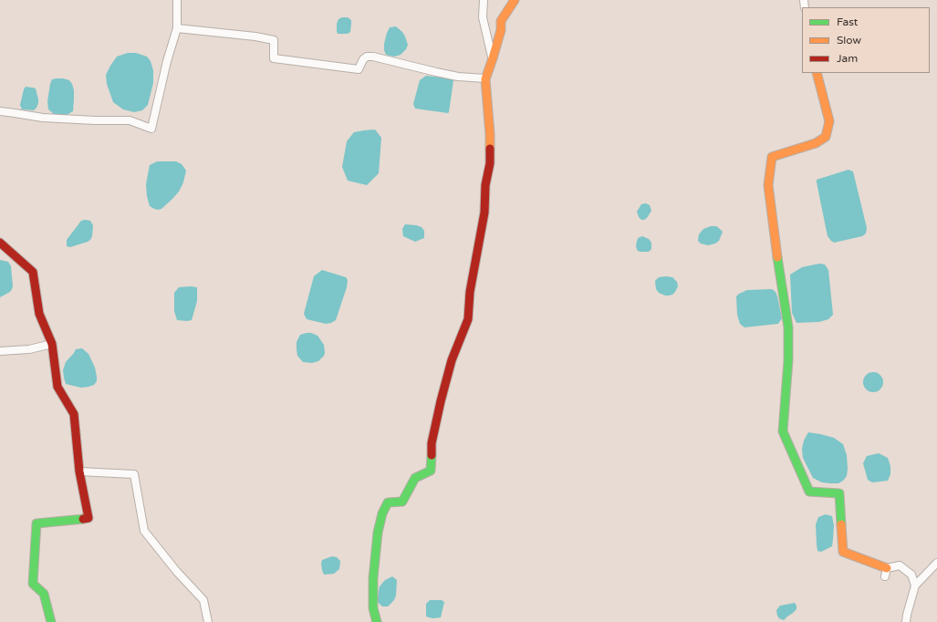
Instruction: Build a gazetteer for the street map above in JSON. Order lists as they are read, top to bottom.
{
  "legend": ["Fast", "Slow", "Jam"]
}
